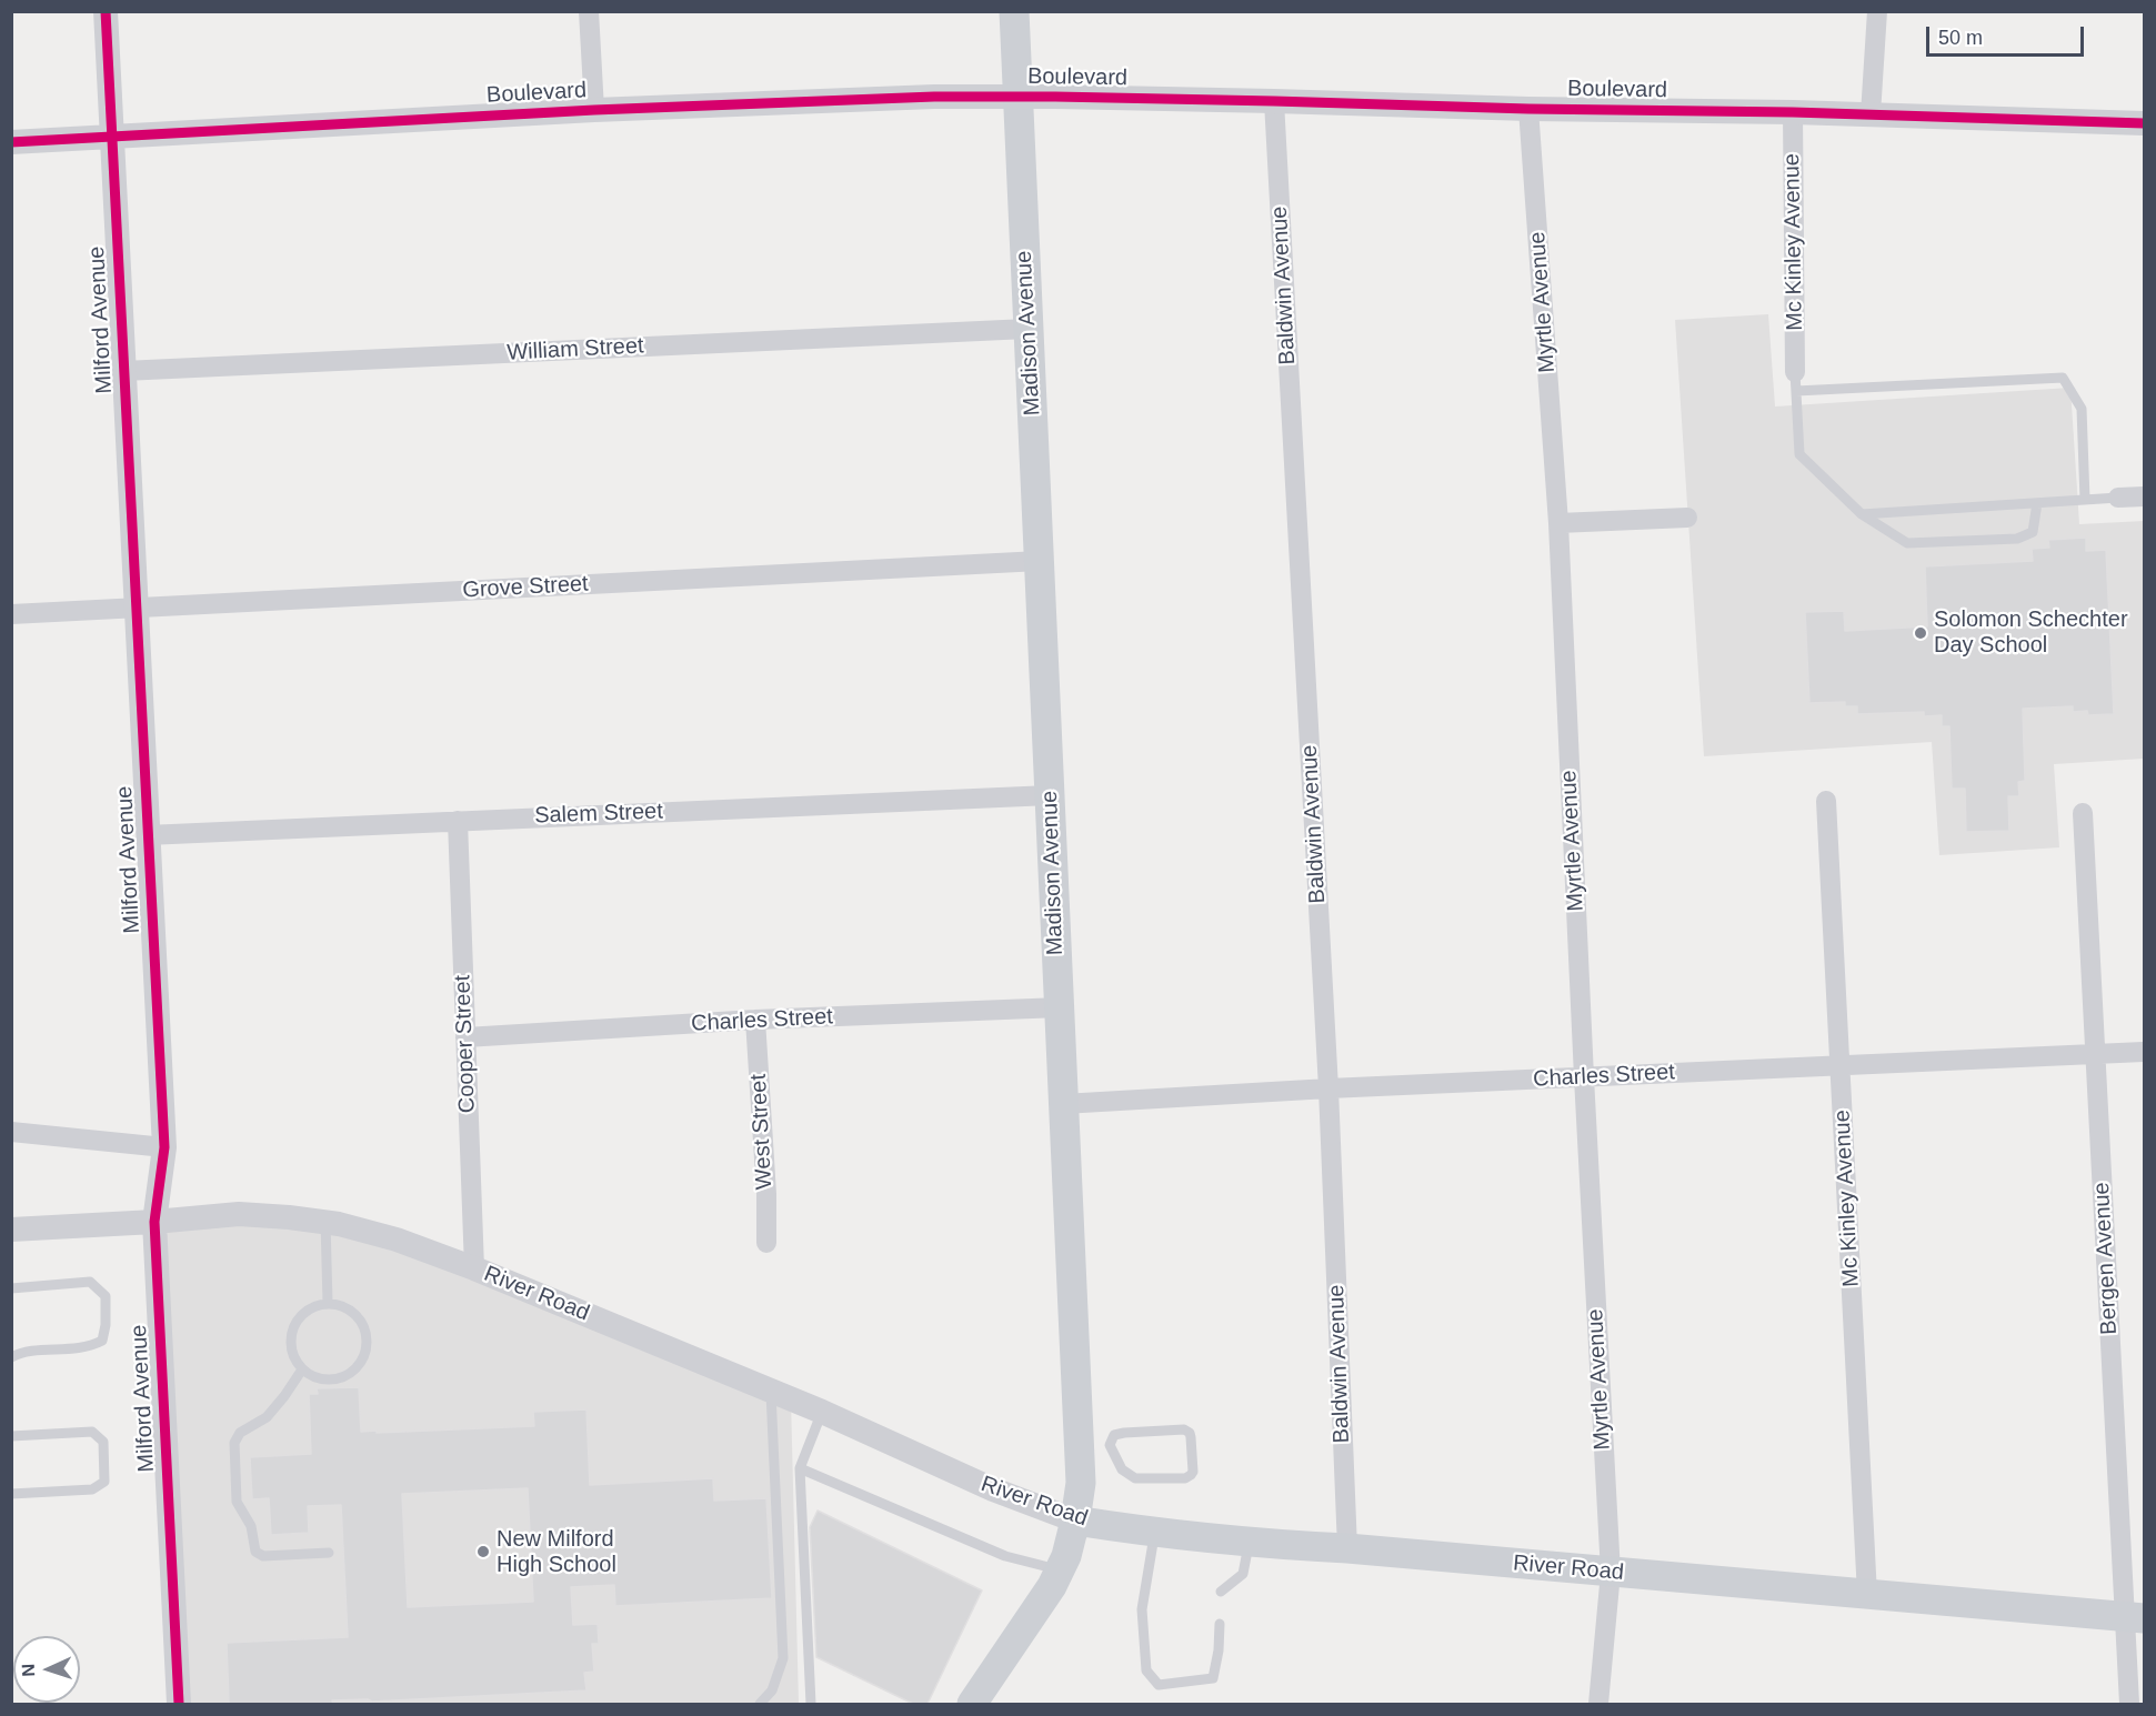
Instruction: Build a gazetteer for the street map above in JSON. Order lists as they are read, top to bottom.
{
  "streets": {
    "main road": ["Madison Avenue", "River Road"],
    "street": [
      "Boulevard",
      "Mc Kinley Avenue",
      "Baldwin Avenue",
      "Myrtle Avenue",
      "Milford Avenue",
      "William Street",
      "Grove Street",
      "Salem Street",
      "Charles Street",
      "Cooper Street",
      "West Street",
      "Bergen Avenue"
    ]
  },
  "crossings": [
    ["Boulevard", "Mc Kinley Avenue"],
    ["Boulevard", "Baldwin Avenue"],
    ["Boulevard", "Myrtle Avenue"],
    ["Boulevard", "Milford Avenue"],
    ["Boulevard", "Madison Avenue"],
    ["Mc Kinley Avenue", "Charles Street"],
    ["Mc Kinley Avenue", "River Road"],
    ["Baldwin Avenue", "Charles Street"],
    ["Baldwin Avenue", "River Road"],
    ["Myrtle Avenue", "Charles Street"],
    ["Myrtle Avenue", "River Road"],
    ["Milford Avenue", "William Street"],
    ["Milford Avenue", "Grove Street"],
    ["Milford Avenue", "Salem Street"],
    ["Milford Avenue", "River Road"],
    ["Madison Avenue", "William Street"],
    ["Madison Avenue", "Grove Street"],
    ["Madison Avenue", "Salem Street"],
    ["Madison Avenue", "Charles Street"],
    ["Madison Avenue", "River Road"],
    ["Salem Street", "Cooper Street"],
    ["Charles Street", "Cooper Street"],
    ["Charles Street", "West Street"],
    ["Charles Street", "Bergen Avenue"],
    ["Cooper Street", "River Road"],
    ["Bergen Avenue", "River Road"]
  ],
  "places": ["Solomon Schechter Day School", "New Milford High School"],
  "scale_bar": "50 m",
  "north": "left"
}
